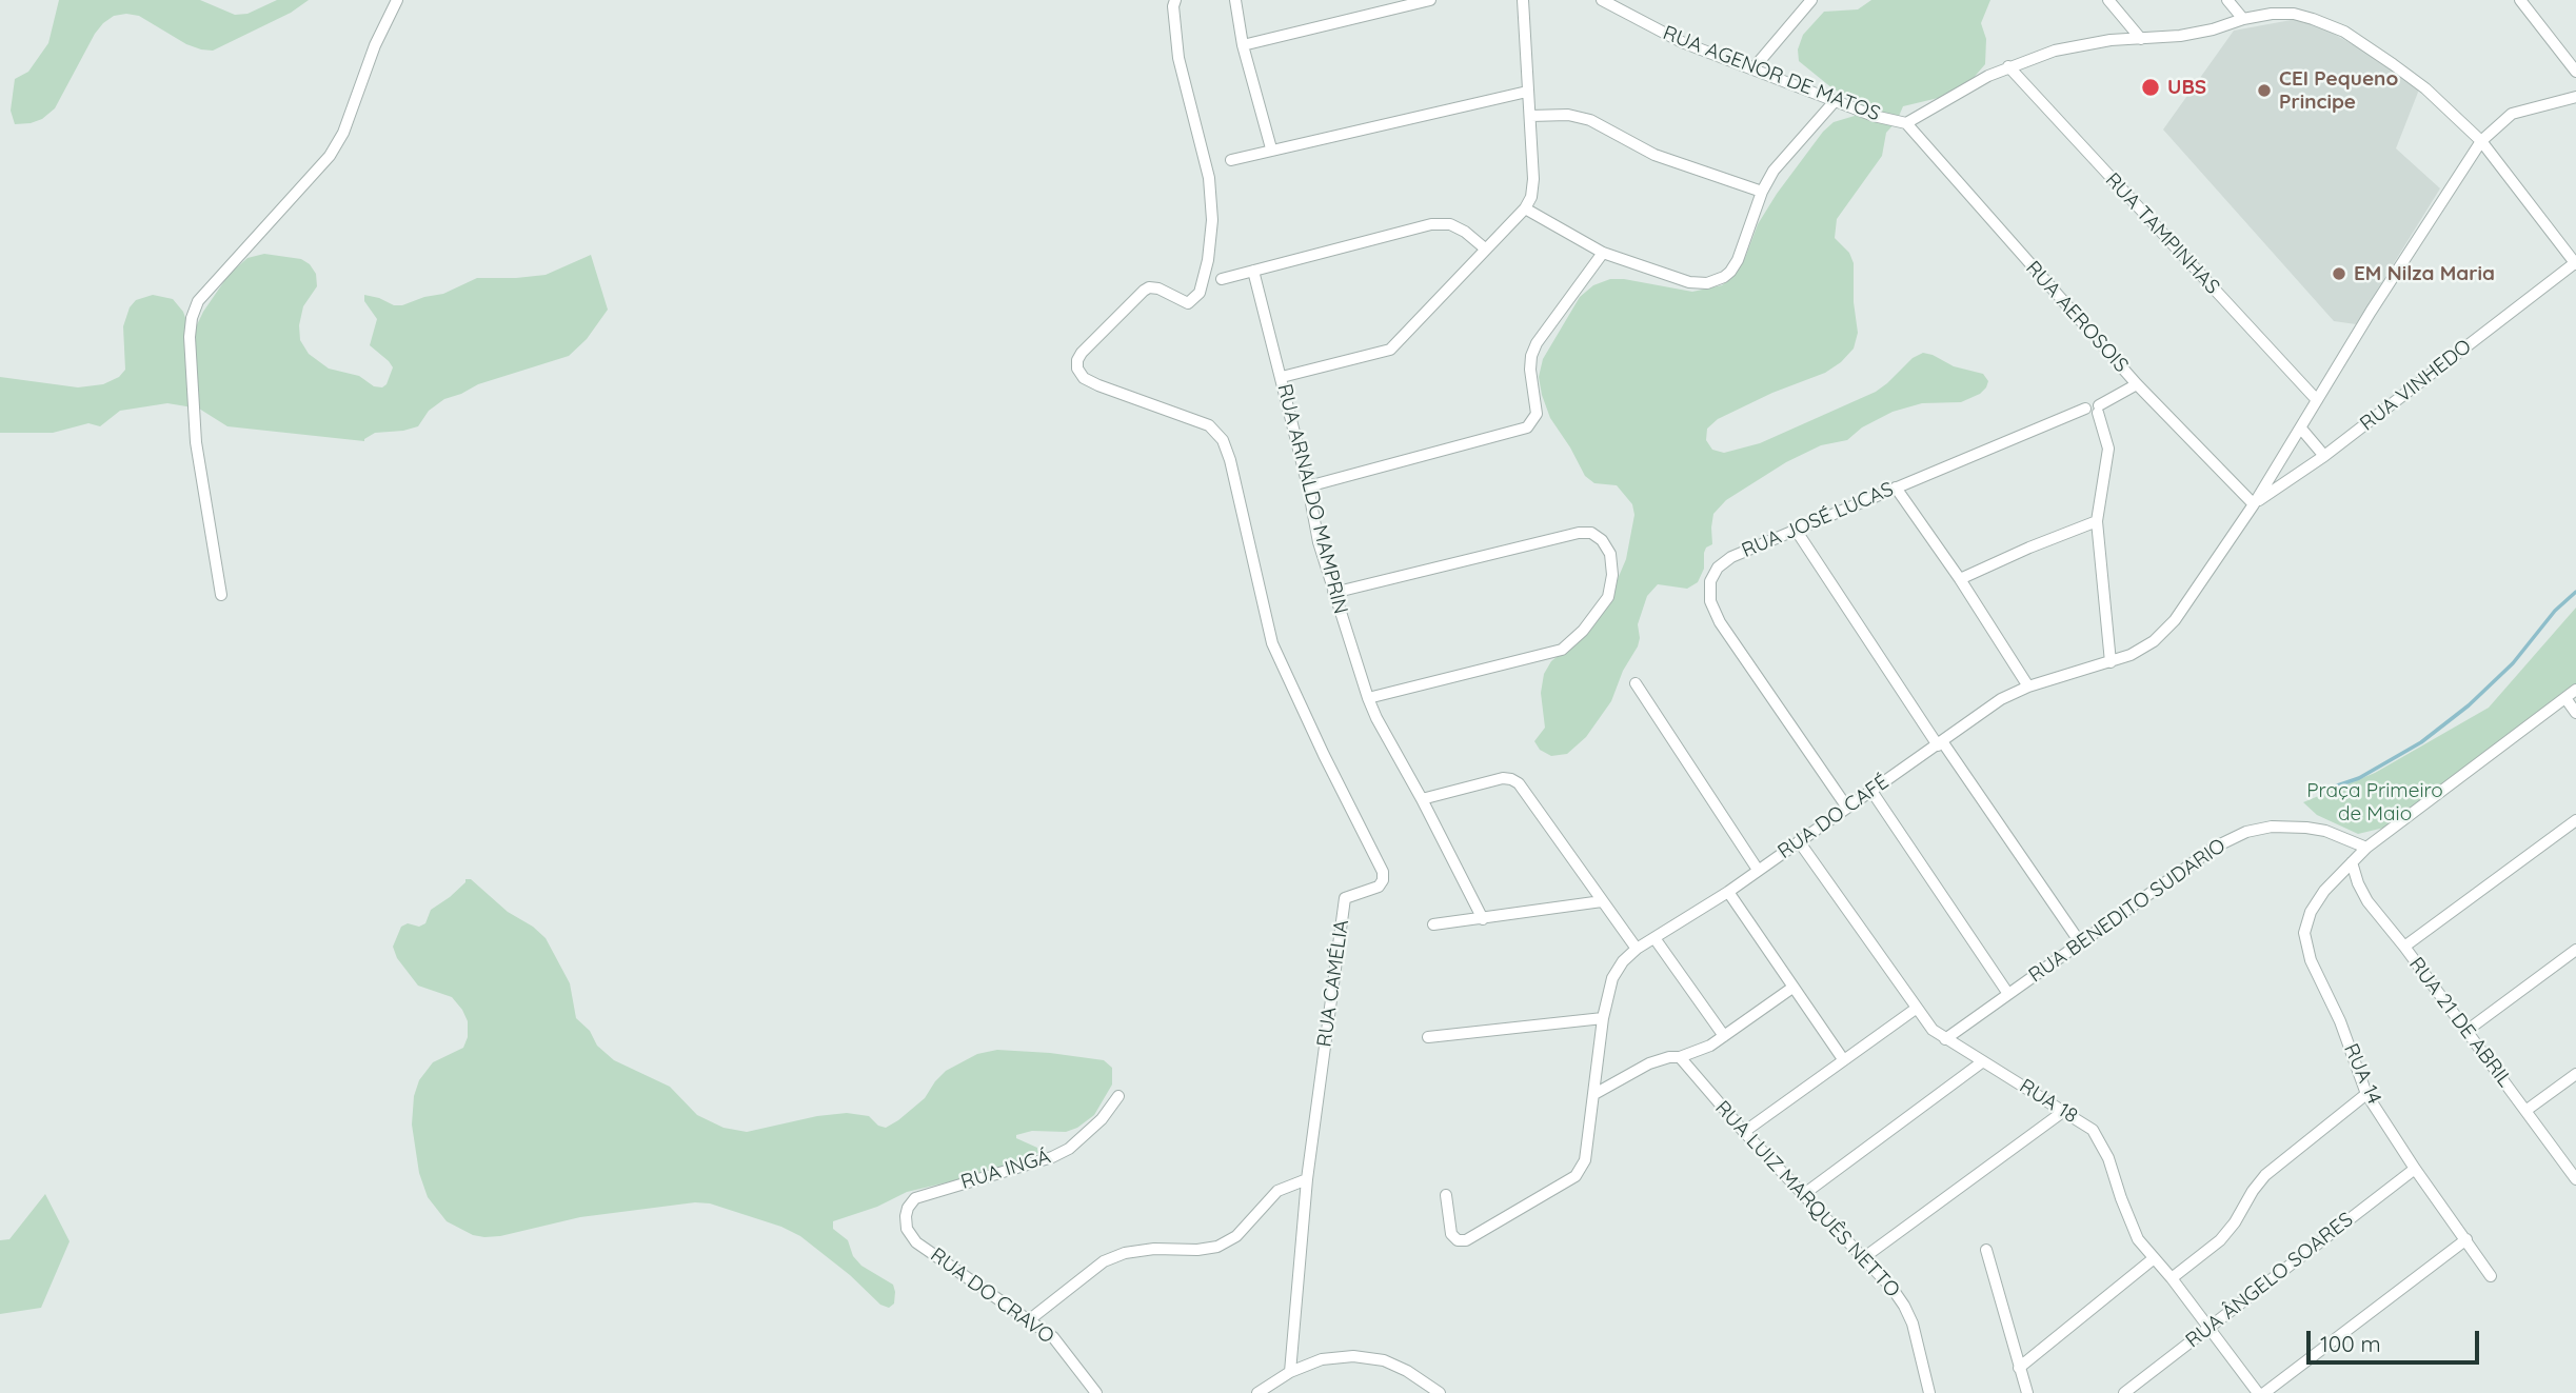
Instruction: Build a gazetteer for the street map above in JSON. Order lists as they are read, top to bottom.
{
  "streets": {
    "street": [
      "RUA AGENOR DE MATOS",
      "RUA TAMPINHAS",
      "RUA AEROSOIS",
      "RUA VINHEDO",
      "RUA ARNALDO MAMPRIN",
      "RUA JOSÉ LUCAS",
      "RUA DO CAFÉ",
      "RUA BENEDITO SUDARIO",
      "RUA CAMÉLIA",
      "RUA 21 DE ABRIL",
      "RUA 14",
      "RUA 18",
      "RUA INGÁ",
      "RUA LUIZ MARQUÊS NETTO",
      "RUA ÂNGELO SOARES",
      "RUA DO CRAVO"
    ]
  },
  "crossings": [
    ["RUA AGENOR DE MATOS", "RUA TAMPINHAS"],
    ["RUA AGENOR DE MATOS", "RUA AEROSOIS"],
    ["RUA AGENOR DE MATOS", "RUA VINHEDO"],
    ["RUA AGENOR DE MATOS", "RUA DO CAFÉ"],
    ["RUA TAMPINHAS", "RUA DO CAFÉ"],
    ["RUA AEROSOIS", "RUA VINHEDO"],
    ["RUA AEROSOIS", "RUA JOSÉ LUCAS"],
    ["RUA AEROSOIS", "RUA DO CAFÉ"],
    ["RUA VINHEDO", "RUA DO CAFÉ"],
    ["RUA JOSÉ LUCAS", "RUA DO CAFÉ"],
    ["RUA DO CAFÉ", "RUA 18"],
    ["RUA BENEDITO SUDARIO", "RUA 14"],
    ["RUA BENEDITO SUDARIO", "RUA 18"],
    ["RUA 21 DE ABRIL", "RUA 14"],
    ["RUA 14", "RUA ÂNGELO SOARES"],
    ["RUA 18", "RUA ÂNGELO SOARES"],
    ["RUA INGÁ", "RUA DO CRAVO"]
  ],
  "parks": ["Praça Primeiro de Maio"],
  "places": ["UBS", "CEI Pequeno Principe", "EM Nilza Maria"],
  "scale_bar": "100 m"
}
